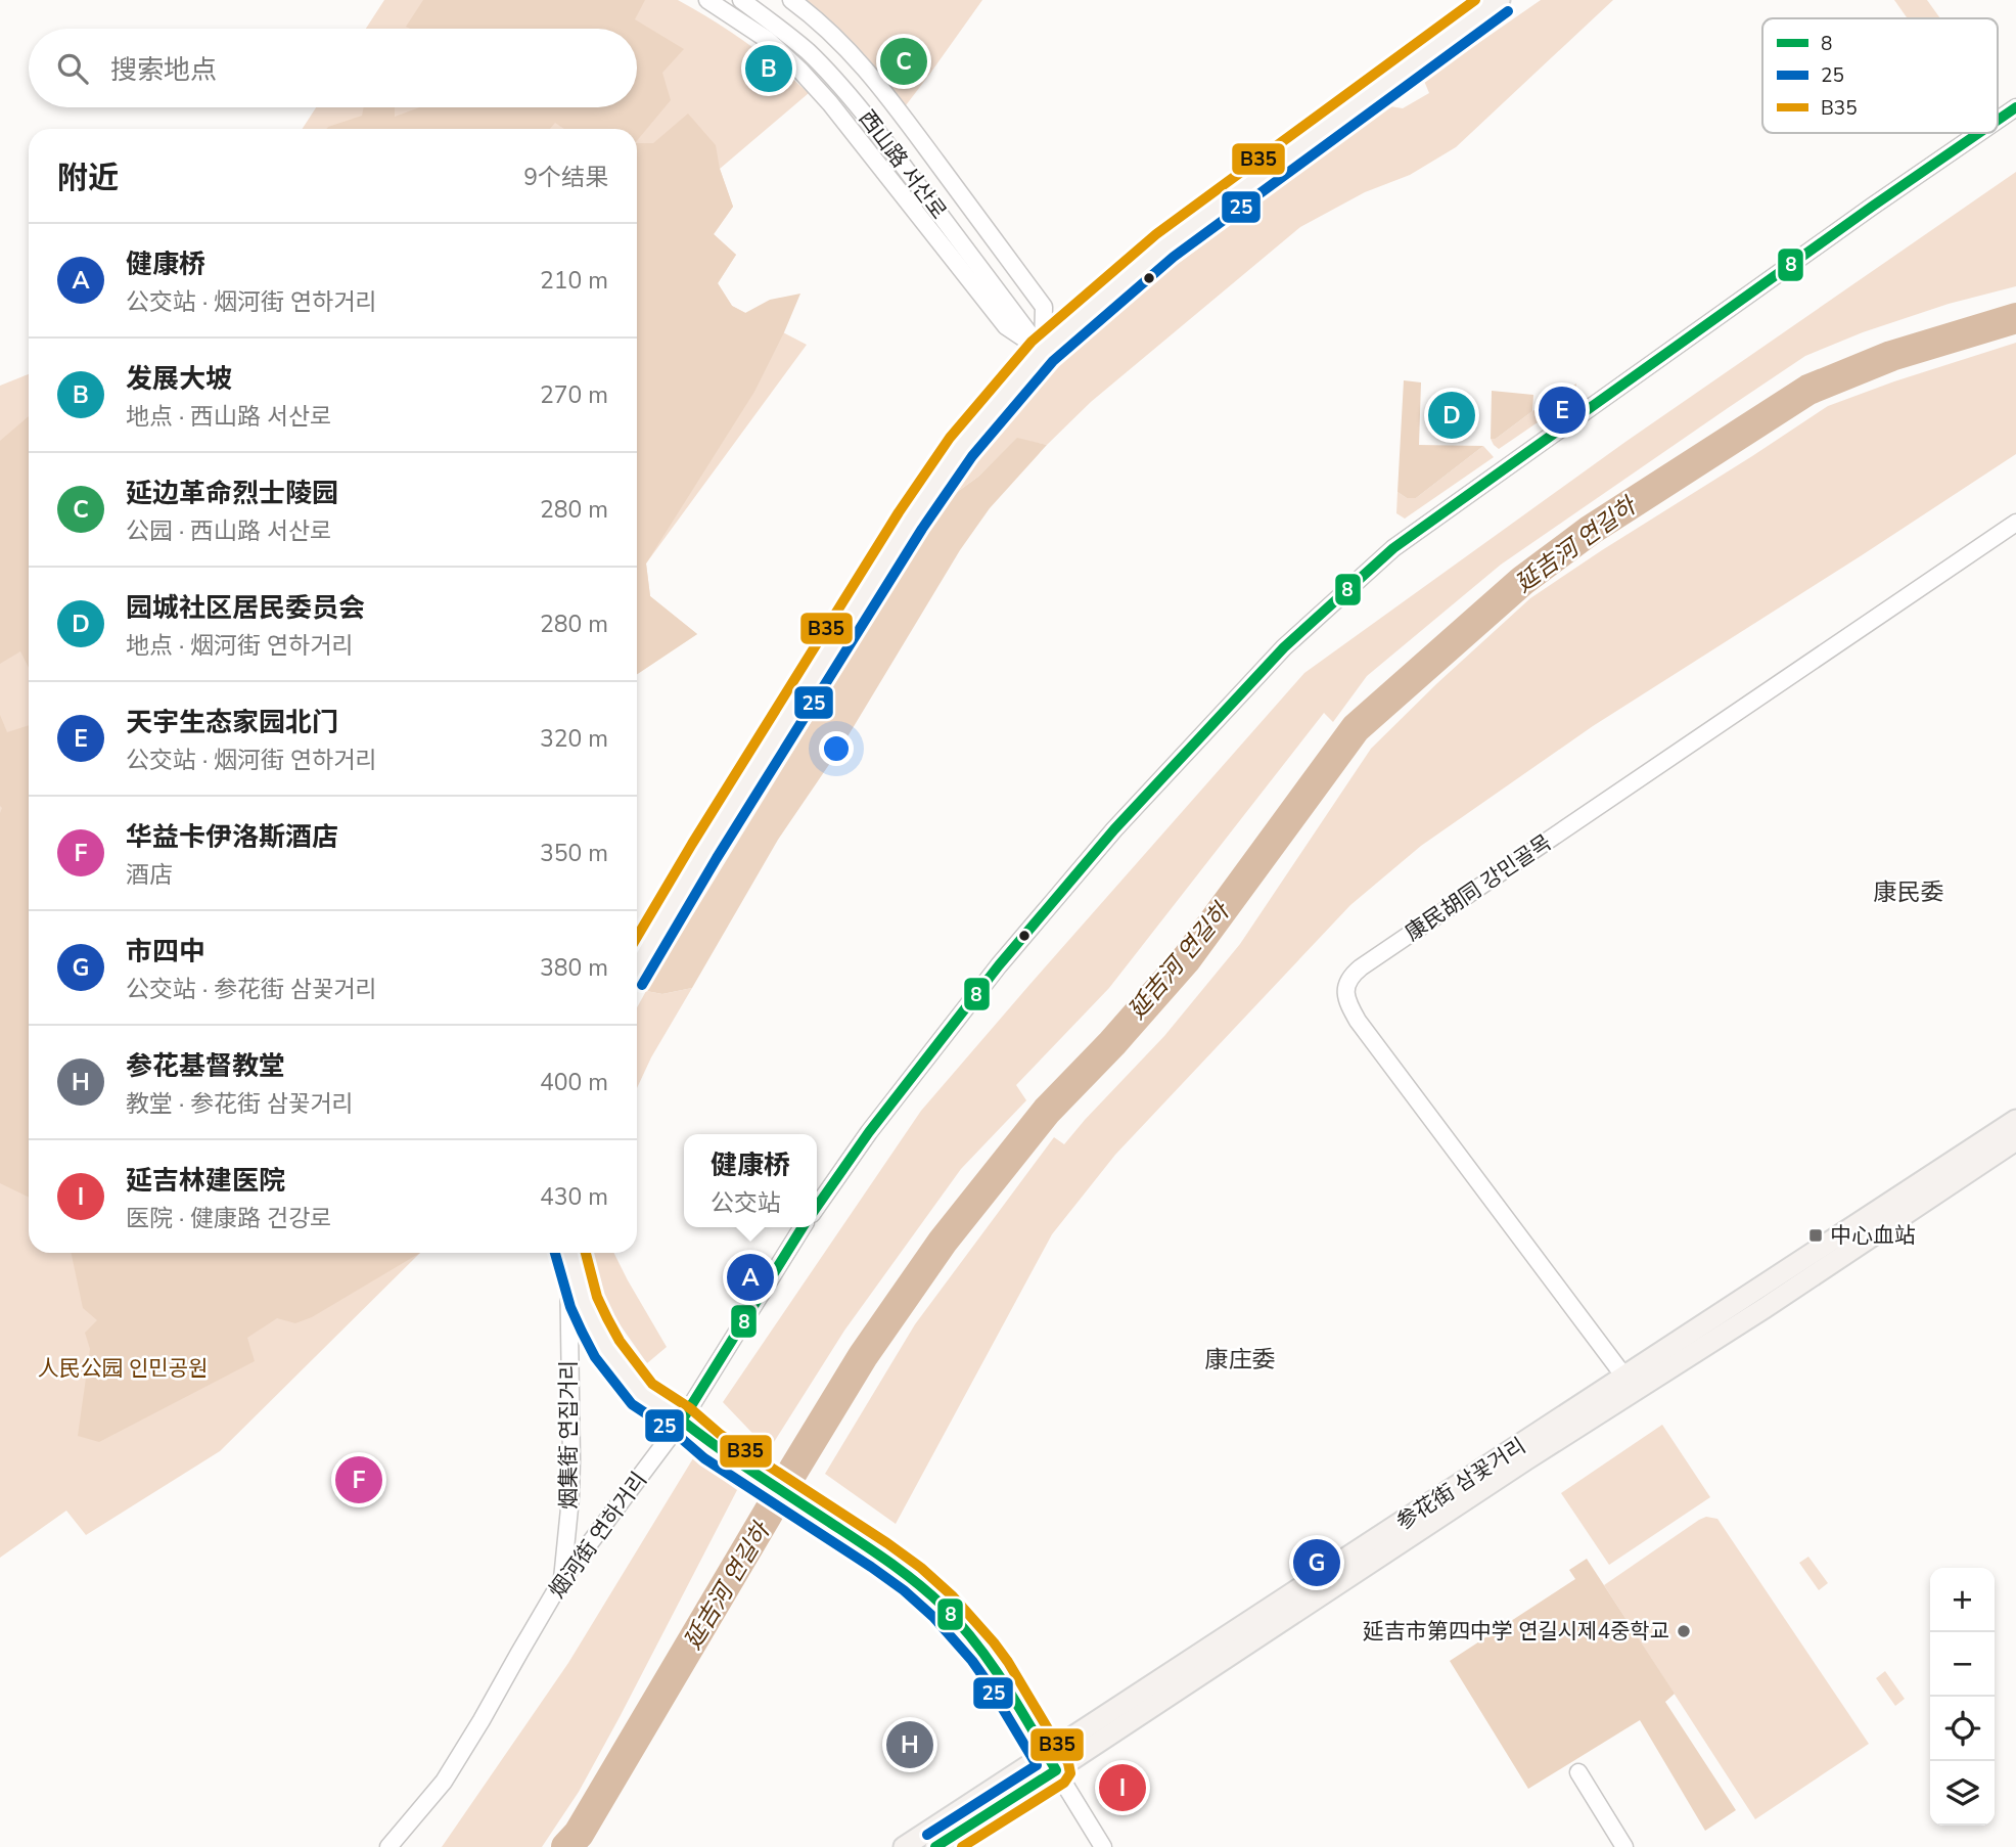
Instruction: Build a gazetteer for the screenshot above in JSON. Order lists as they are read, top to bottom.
{
  "streets": {
    "main road": ["参花街 삼꽃거리"],
    "street": [
      "西山路 서산로",
      "康民胡同 강민골목",
      "烟集街 연집거리",
      "烟河街 연하거리"
    ]
  },
  "crossings": [
    ["康民胡同 강민골목", "参花街 삼꽃거리"],
    ["烟集街 연집거리", "烟河街 연하거리"]
  ],
  "districts": ["康民委", "康庄委"],
  "water": ["延吉河 연길하"],
  "parks": ["人民公园 인민공원"],
  "places": {
    "transit": ["中心血站"],
    "other": ["延吉市第四中学 연길시제4중학교"]
  },
  "lines": ["transit line B35", "transit line 25", "transit line 8"],
  "legend": ["8", "25", "B35"],
  "page": {
    "search": "搜索地点",
    "pins": [
      "C",
      "B",
      "E",
      "D",
      "A",
      "F",
      "G",
      "H",
      "I"
    ],
    "heading": ["附近", "9个结果"],
    "list": [
      {
        "mark": "A",
        "name": "健康桥",
        "note": "公交站 · 烟河街 연하거리",
        "value": "210 m"
      },
      {
        "mark": "B",
        "name": "发展大坡",
        "note": "地点 · 西山路 서산로",
        "value": "270 m"
      },
      {
        "mark": "C",
        "name": "延边革命烈士陵园",
        "note": "公园 · 西山路 서산로",
        "value": "280 m"
      },
      {
        "mark": "D",
        "name": "园城社区居民委员会",
        "note": "地点 · 烟河街 연하거리",
        "value": "280 m"
      },
      {
        "mark": "E",
        "name": "天宇生态家园北门",
        "note": "公交站 · 烟河街 연하거리",
        "value": "320 m"
      },
      {
        "mark": "F",
        "name": "华益卡伊洛斯酒店",
        "note": "酒店",
        "value": "350 m"
      },
      {
        "mark": "G",
        "name": "市四中",
        "note": "公交站 · 参花街 삼꽃거리",
        "value": "380 m"
      },
      {
        "mark": "H",
        "name": "参花基督教堂",
        "note": "教堂 · 参花街 삼꽃거리",
        "value": "400 m"
      },
      {
        "mark": "I",
        "name": "延吉林建医院",
        "note": "医院 · 健康路 건강로",
        "value": "430 m"
      }
    ],
    "popup": ["健康桥", "公交站"],
    "map_buttons": ["+", "−"]
  }
}
